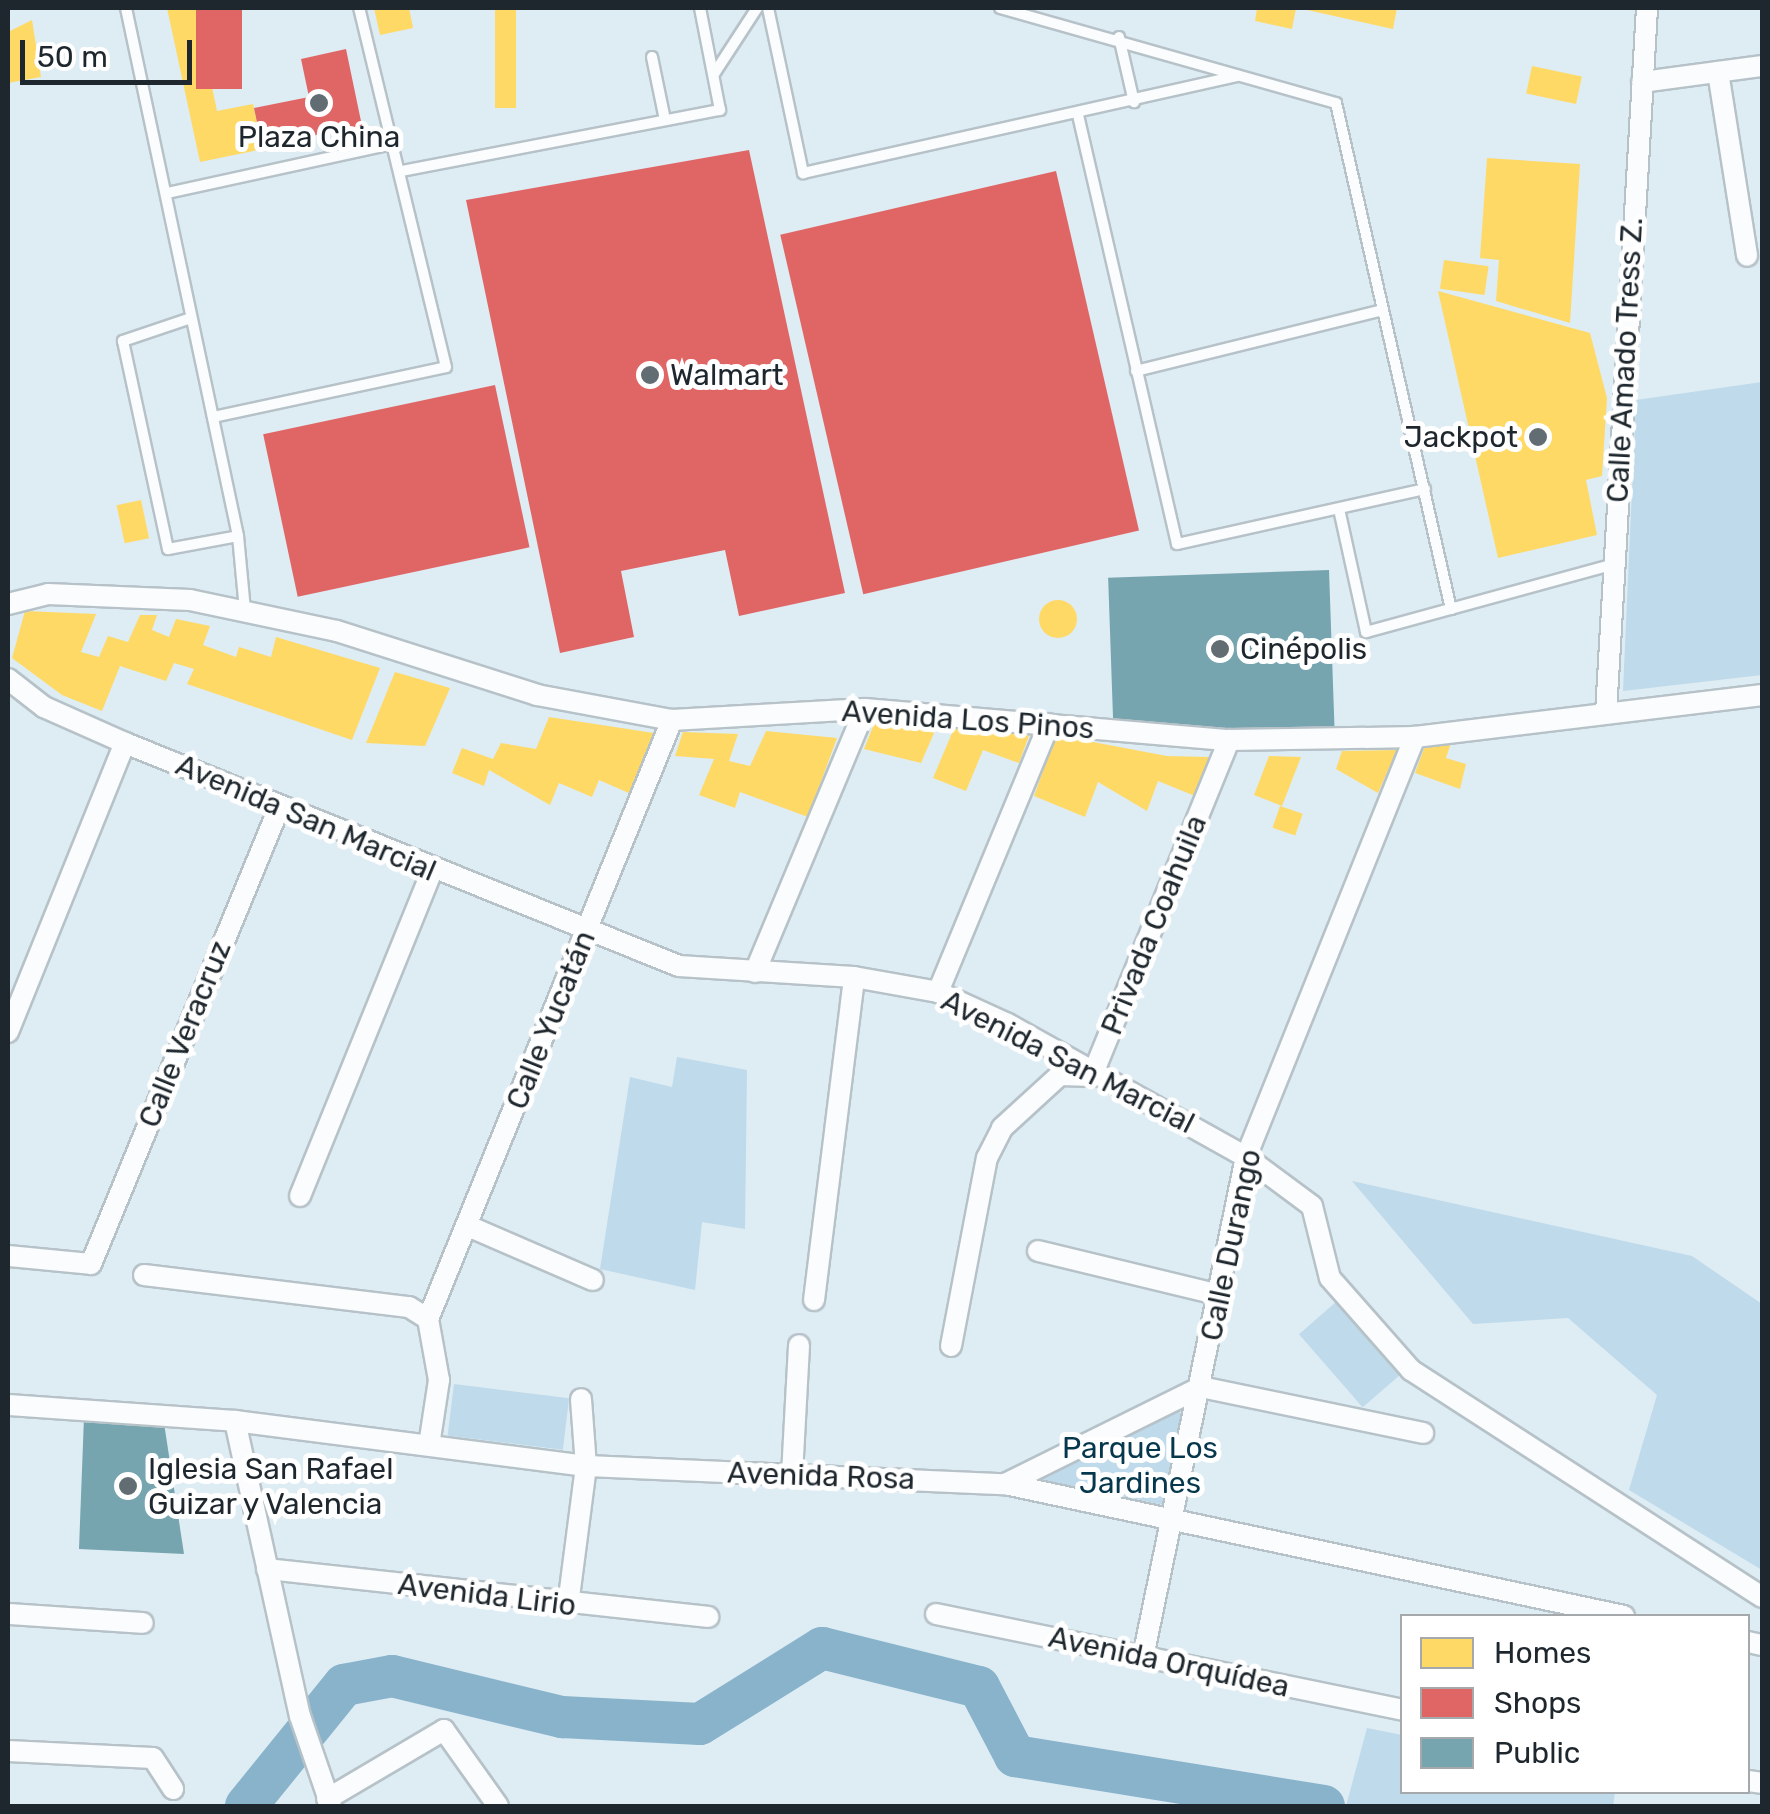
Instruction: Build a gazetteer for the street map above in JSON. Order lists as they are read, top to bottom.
{
  "streets": {
    "street": [
      "Calle Amado Tress Z.",
      "Avenida Los Pinos",
      "Avenida San Marcial",
      "Privada Coahuila",
      "Calle Yucatán",
      "Calle Veracruz",
      "Calle Durango",
      "Avenida Rosa",
      "Avenida Lirio",
      "Avenida Orquídea"
    ]
  },
  "crossings": [
    ["Calle Amado Tress Z.", "Avenida Los Pinos"],
    ["Avenida Los Pinos", "Privada Coahuila"],
    ["Avenida Los Pinos", "Calle Yucatán"],
    ["Avenida Los Pinos", "Calle Durango"],
    ["Avenida San Marcial", "Privada Coahuila"],
    ["Avenida San Marcial", "Calle Yucatán"],
    ["Avenida San Marcial", "Calle Veracruz"],
    ["Avenida San Marcial", "Calle Durango"],
    ["Calle Durango", "Avenida Rosa"],
    ["Calle Durango", "Avenida Orquídea"]
  ],
  "parks": ["Parque Los Jardines"],
  "places": [
    "Plaza China",
    "Walmart",
    "Jackpot",
    "Cinépolis",
    "Iglesia San Rafael Guizar y Valencia"
  ],
  "legend": ["Homes", "Shops", "Public"],
  "scale_bar": "50 m"
}
